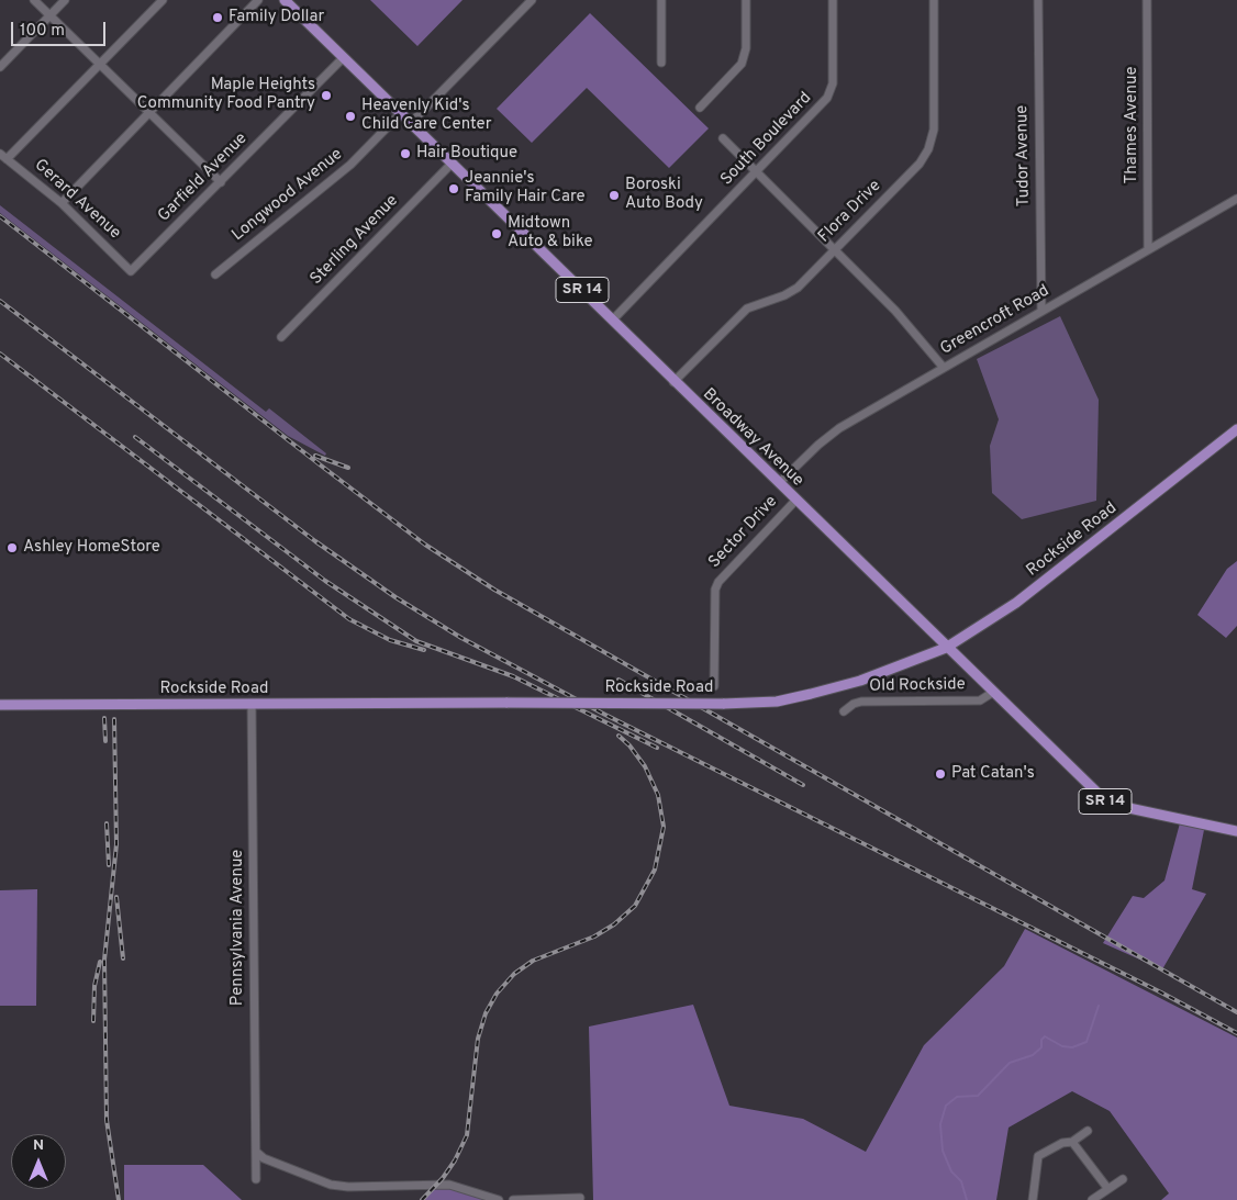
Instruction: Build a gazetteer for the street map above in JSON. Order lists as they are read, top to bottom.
{
  "streets": {
    "main road": ["SR 14", "Broadway Avenue", "Rockside Road"],
    "street": [
      "Thames Avenue",
      "South Boulevard",
      "Tudor Avenue",
      "Garfield Avenue",
      "Longwood Avenue",
      "Gerard Avenue",
      "Flora Drive",
      "Sterling Avenue",
      "Greencroft Road",
      "Sector Drive",
      "Old Rockside",
      "Pennsylvania Avenue"
    ]
  },
  "crossings": [
    ["Thames Avenue", "Greencroft Road"],
    ["South Boulevard", "Broadway Avenue"],
    ["Tudor Avenue", "Greencroft Road"],
    ["Garfield Avenue", "Gerard Avenue"],
    ["Garfield Avenue", "Broadway Avenue"],
    ["Longwood Avenue", "Broadway Avenue"],
    ["Flora Drive", "Broadway Avenue"],
    ["Sterling Avenue", "Broadway Avenue"],
    ["Greencroft Road", "Broadway Avenue"],
    ["Broadway Avenue", "Sector Drive"],
    ["Broadway Avenue", "Rockside Road"],
    ["Broadway Avenue", "Old Rockside"],
    ["Rockside Road", "Pennsylvania Avenue"]
  ],
  "places": [
    "Family Dollar",
    "Maple Heights Community Food Pantry",
    "Heavenly Kid's Child Care Center",
    "Hair Boutique",
    "Jeannie's Family Hair Care",
    "Boroski Auto Body",
    "Midtown Auto & bike",
    "Ashley HomeStore",
    "Pat Catan's"
  ],
  "scale_bar": "100 m",
  "north": "top"
}
